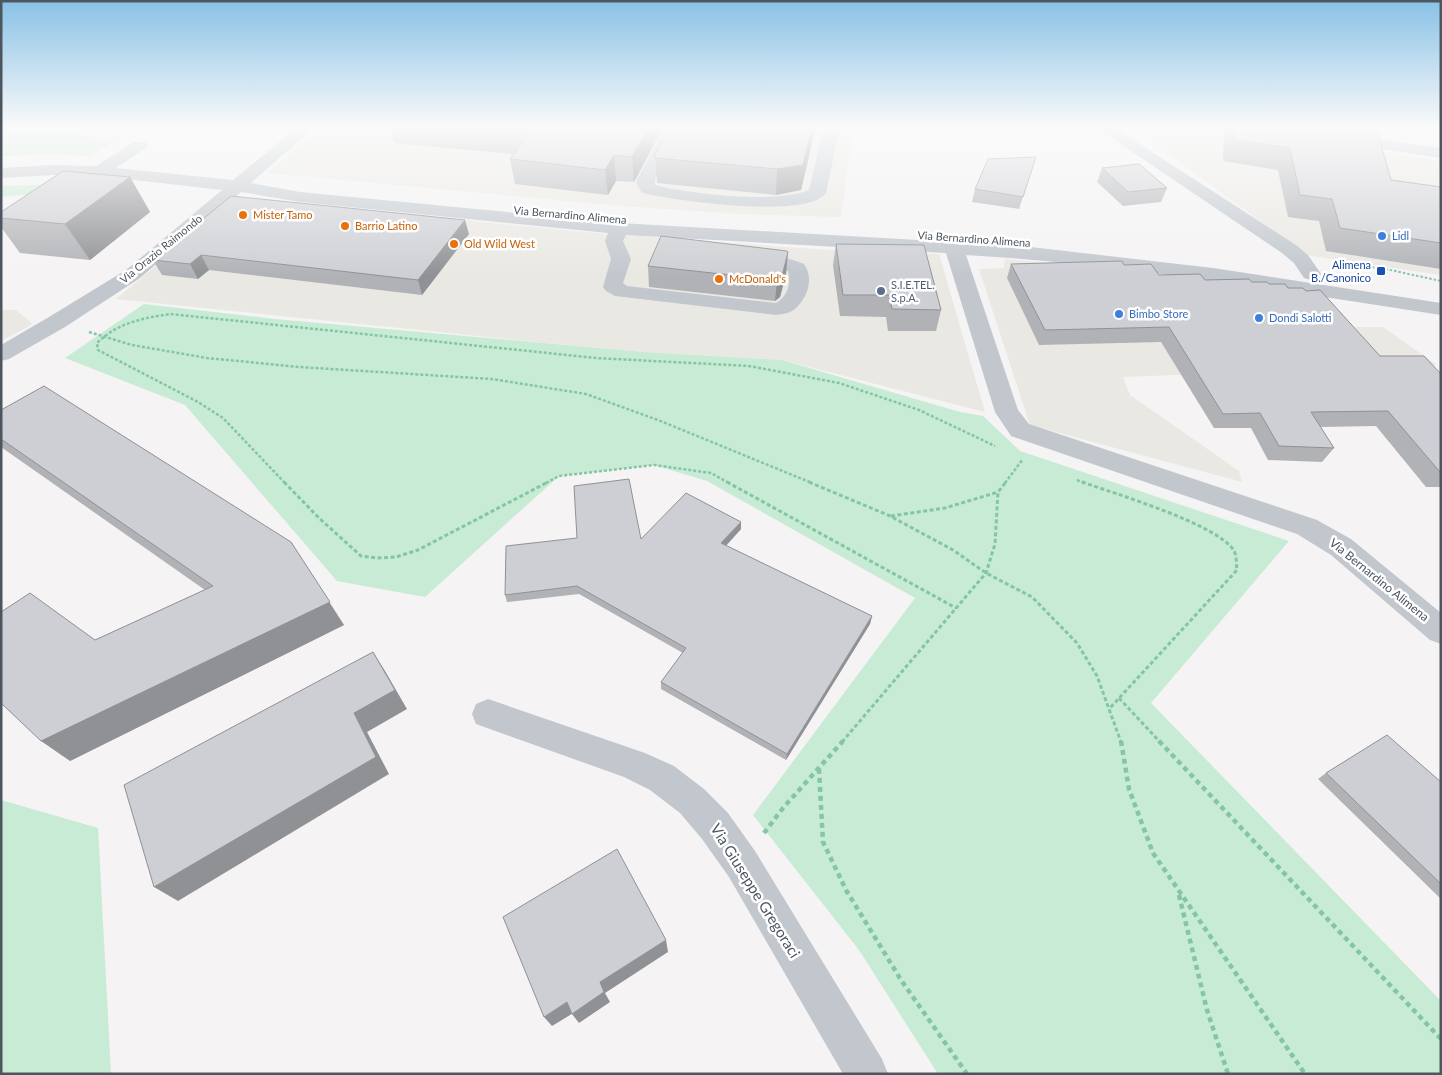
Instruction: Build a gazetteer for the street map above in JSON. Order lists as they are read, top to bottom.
{
  "streets": {
    "street": ["Via Bernardino Alimena", "Via Orazio Raimondo", "Via Giuseppe Gregoraci"]
  },
  "crossings": [
    ["Via Bernardino Alimena", "Via Orazio Raimondo"]
  ],
  "places": {
    "other": [
      "Mister Tamo",
      "Barrio Latino",
      "Lidl",
      "Old Wild West",
      "McDonald's",
      "S.I.E.TEL. S.p.A.",
      "Bimbo Store",
      "Dondi Salotti"
    ],
    "transit": ["Alimena B./Canonico"]
  }
}
